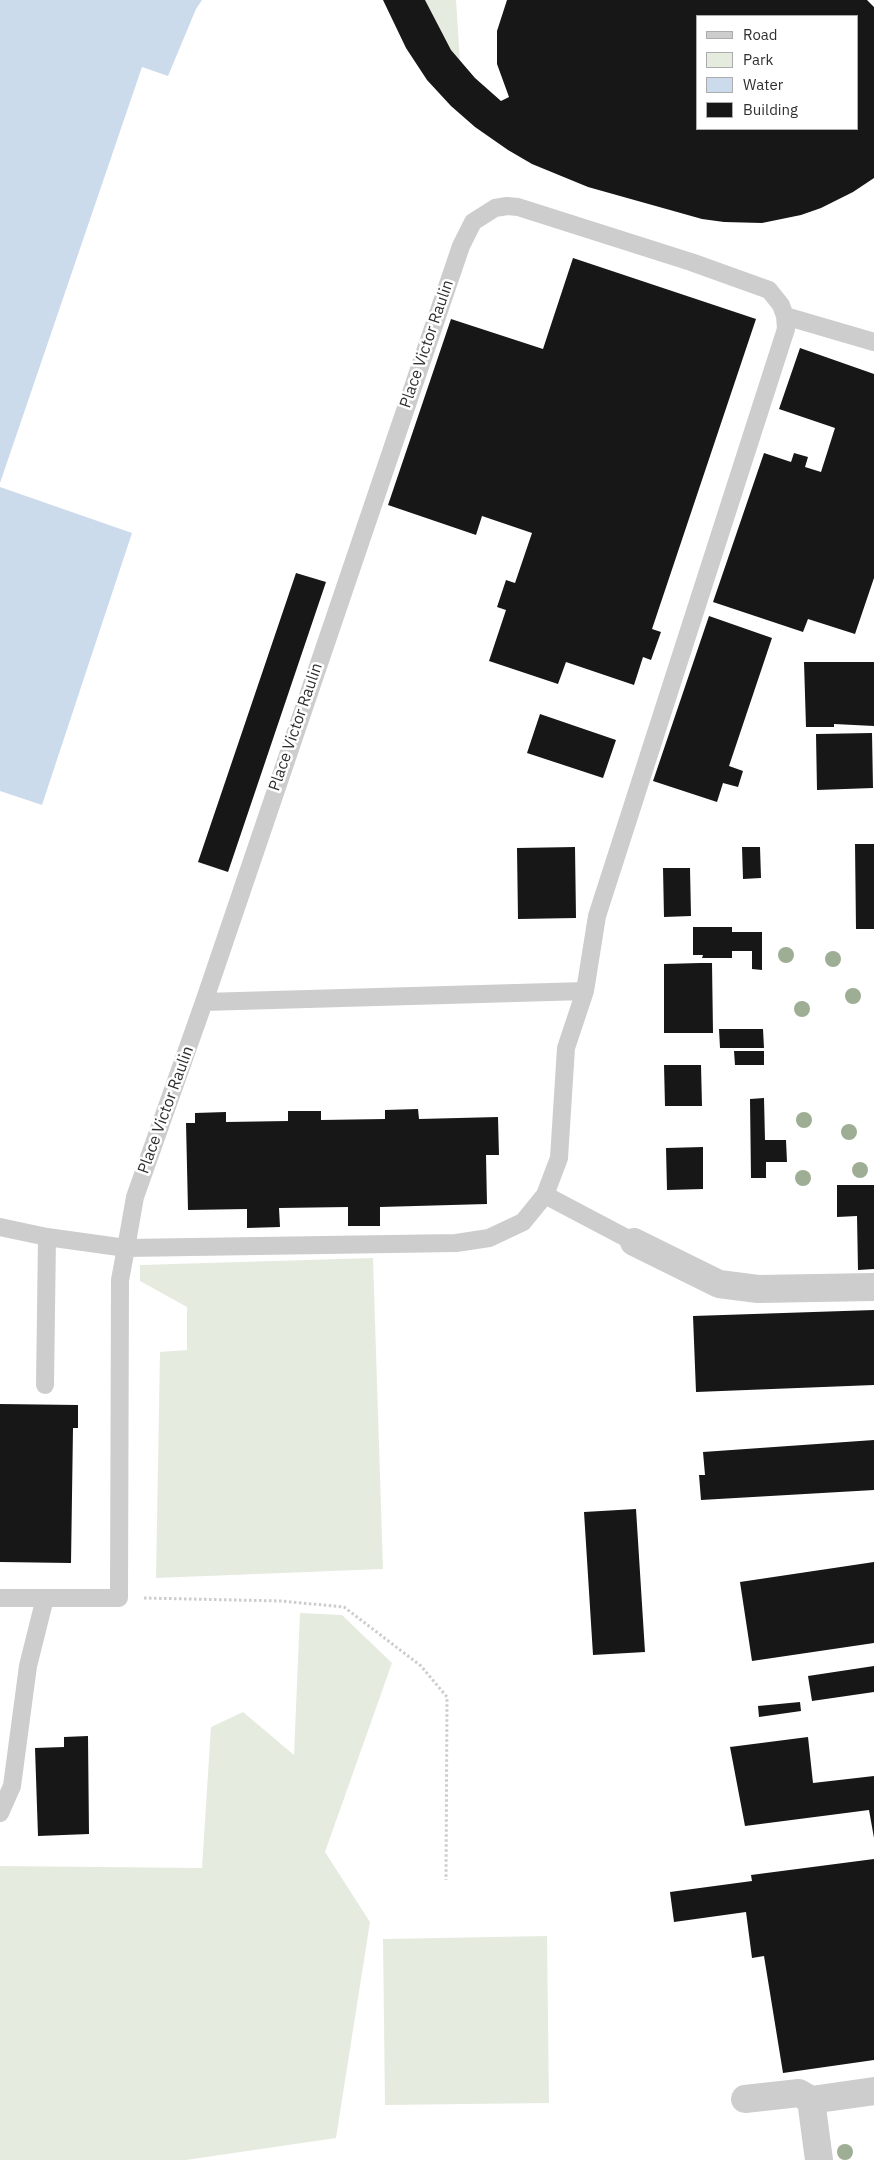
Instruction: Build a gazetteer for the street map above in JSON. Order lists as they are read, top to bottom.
{
  "streets": {
    "lane": ["Place Victor Raulin"]
  },
  "legend": [
    "Road",
    "Park",
    "Water",
    "Building"
  ]
}
